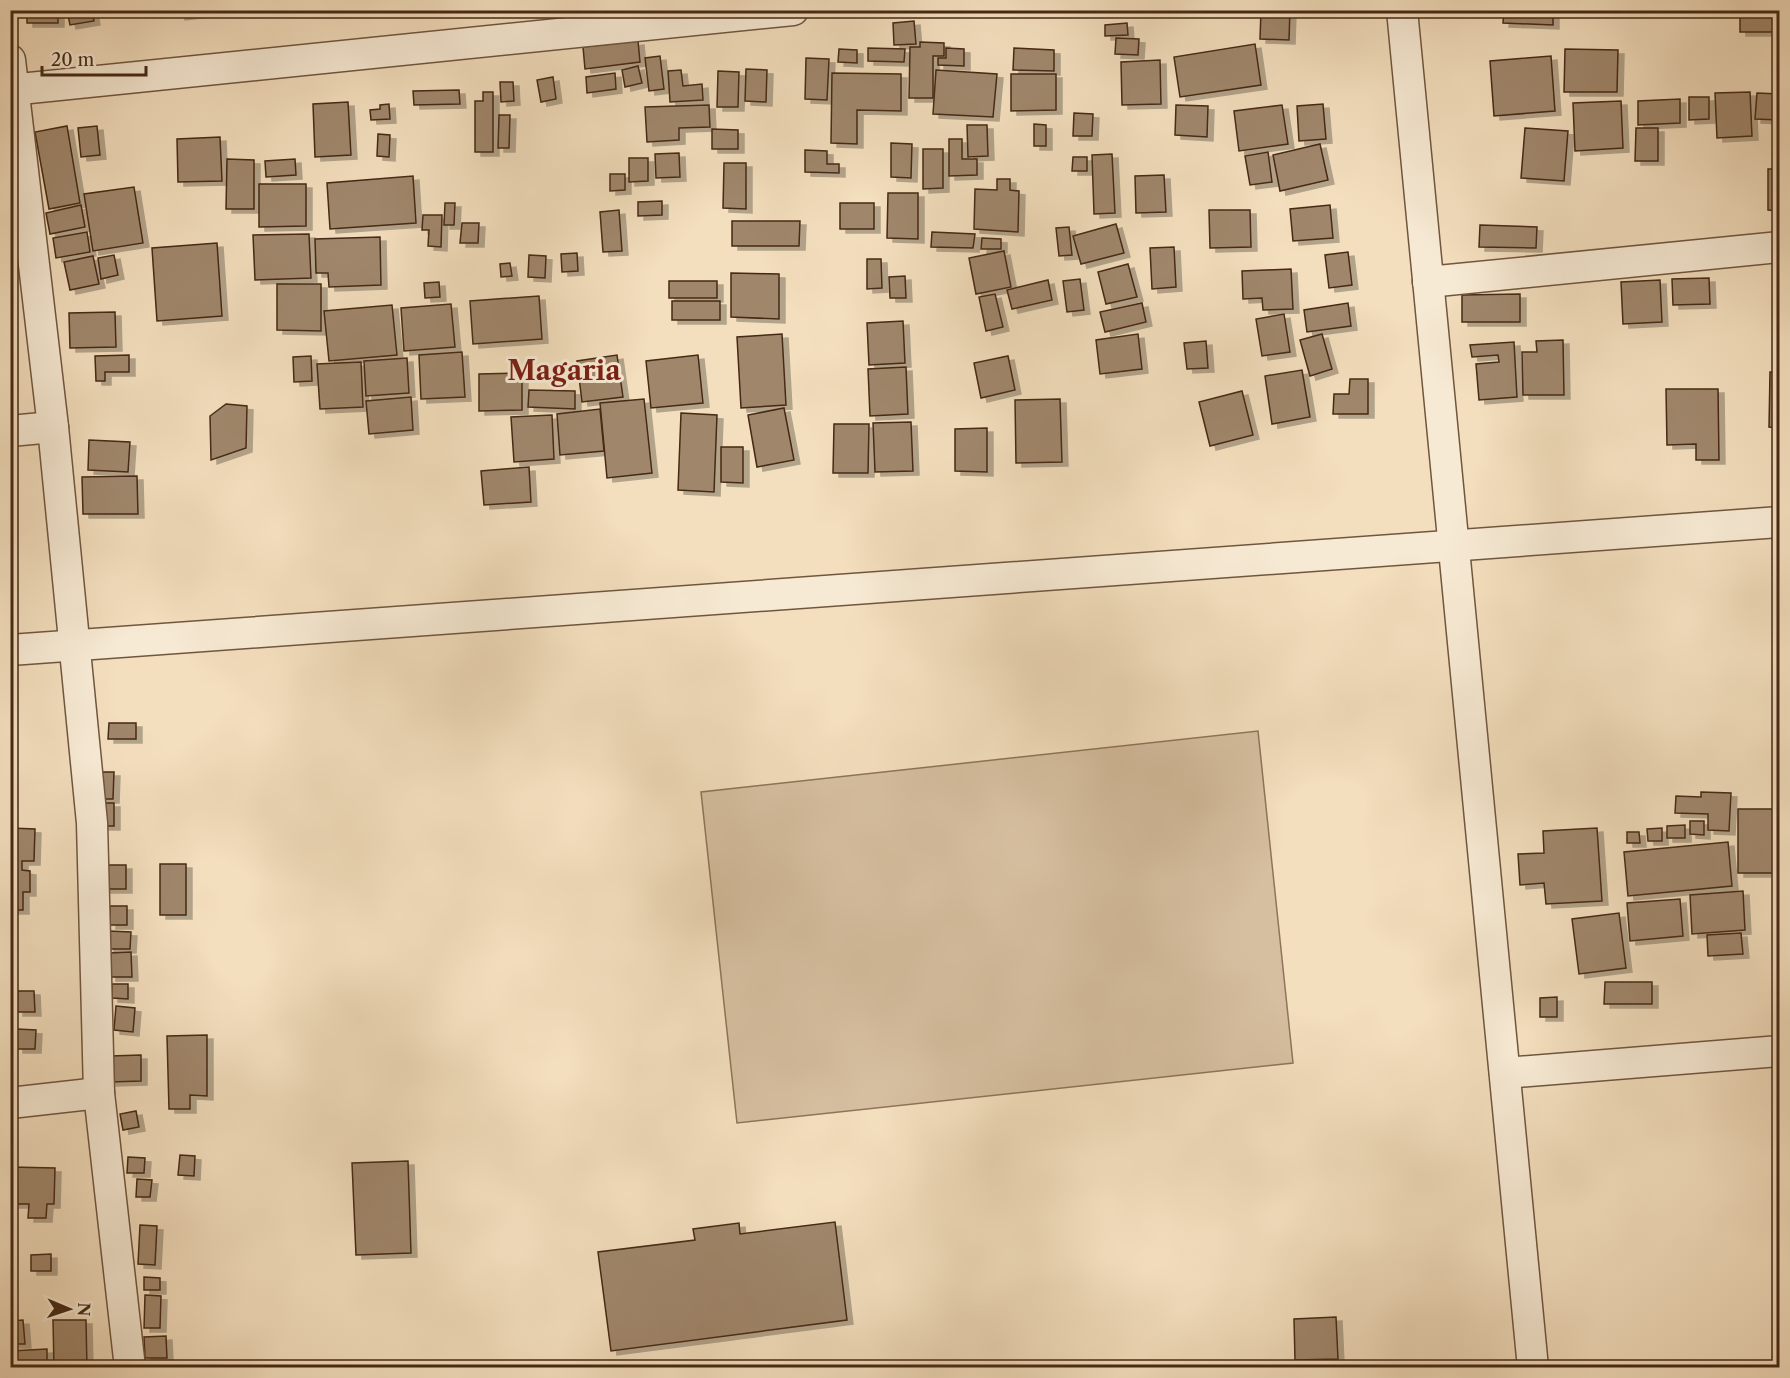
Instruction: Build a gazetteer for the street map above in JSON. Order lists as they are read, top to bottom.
{
  "districts": ["Magaria"],
  "scale_bar": "20 m",
  "north": "right"
}
